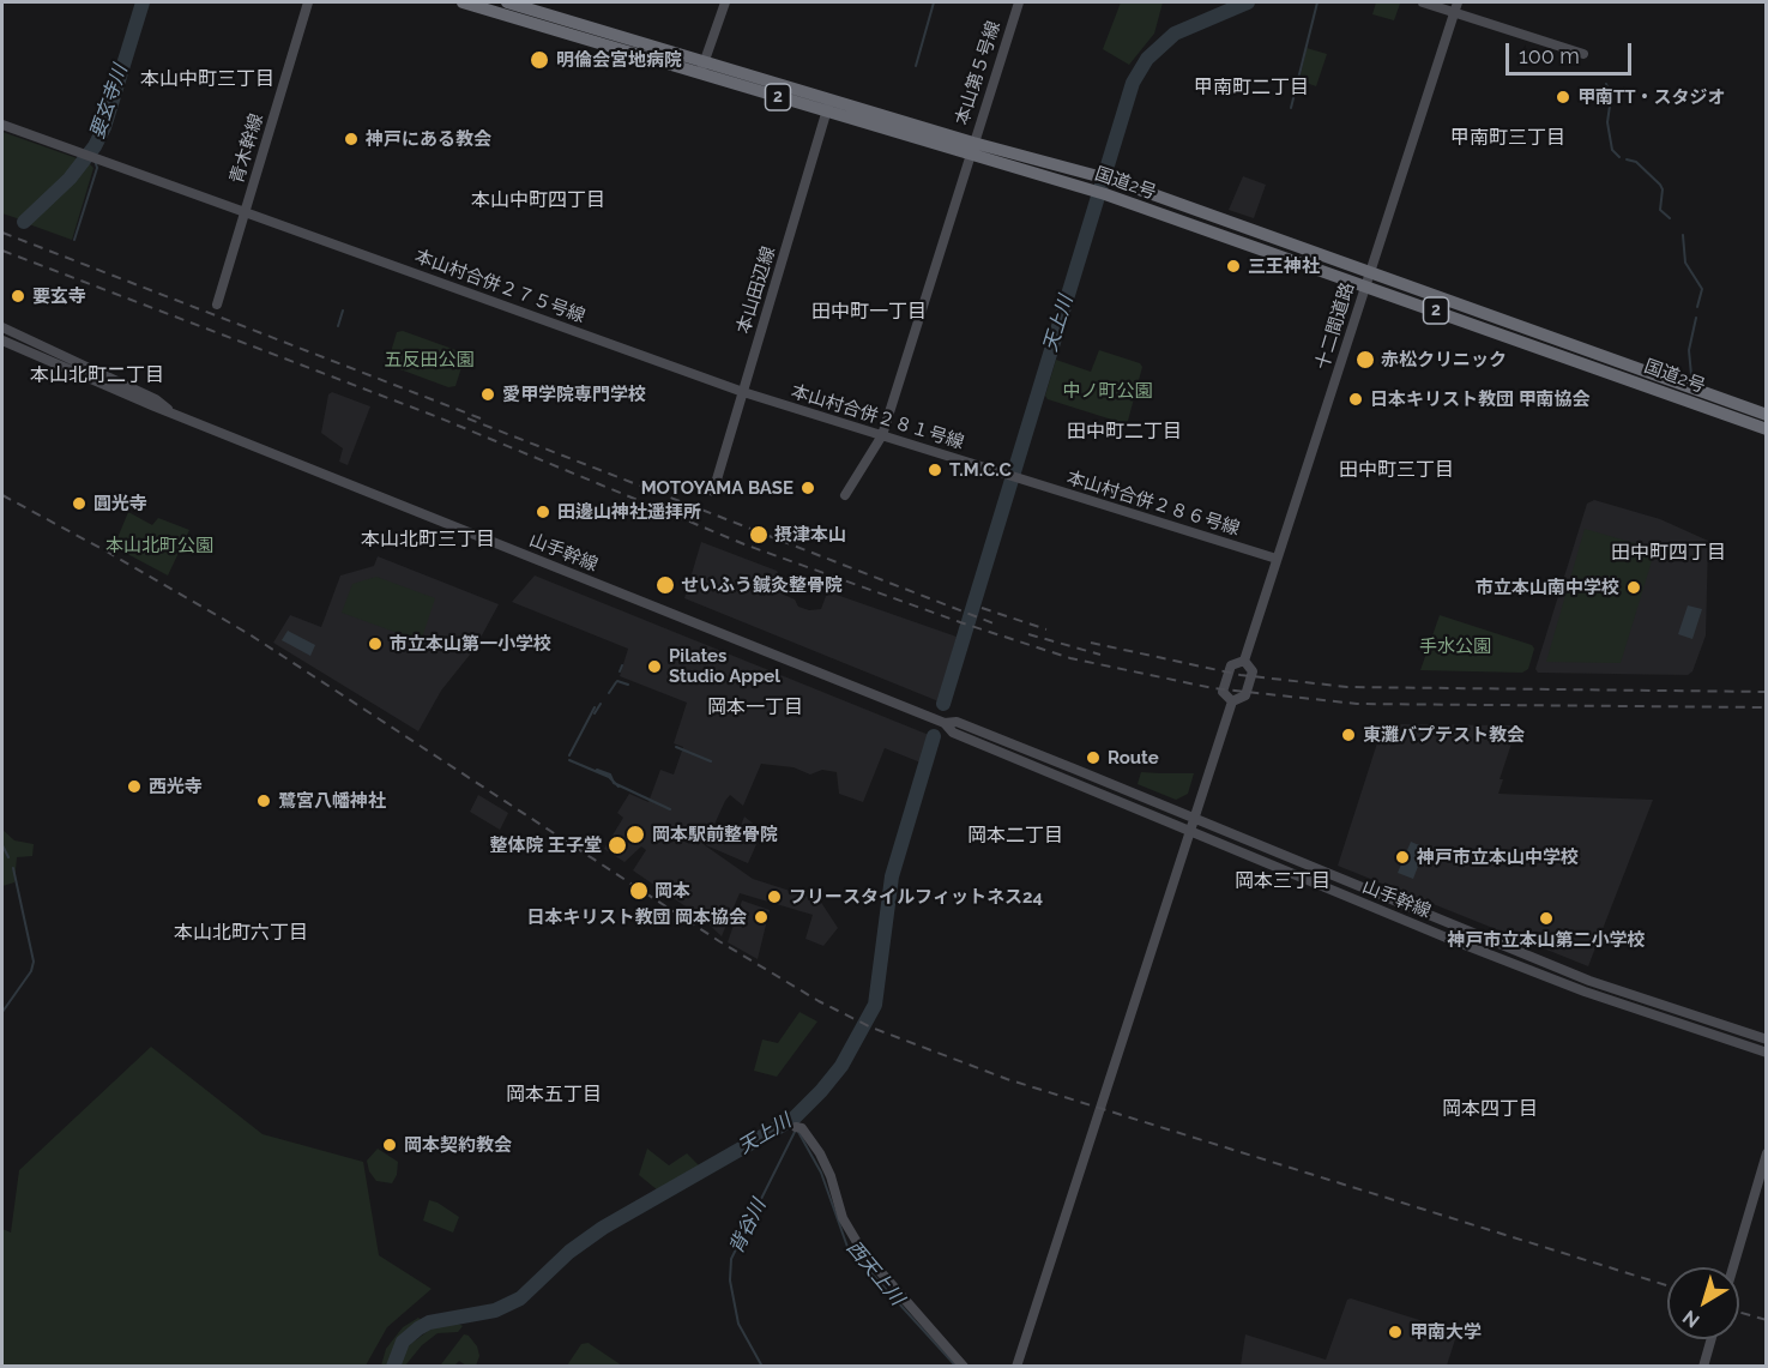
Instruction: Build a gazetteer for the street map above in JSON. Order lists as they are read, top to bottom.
{
  "streets": {
    "highway": ["2", "国道2号"],
    "street": [
      "本山第５号線",
      "青木幹線",
      "本山村合併２７５号線",
      "本山田辺線",
      "十二間道路",
      "本山村合併２８１号線",
      "本山村合併２８６号線",
      "山手幹線"
    ]
  },
  "crossings": [
    ["本山第５号線", "国道2号"],
    ["本山第５号線", "本山村合併２８１号線"],
    ["青木幹線", "本山村合併２７５号線"],
    ["国道2号", "本山田辺線"],
    ["国道2号", "十二間道路"],
    ["本山村合併２７５号線", "本山田辺線"],
    ["本山村合併２７５号線", "本山村合併２８１号線"],
    ["本山田辺線", "本山村合併２８１号線"],
    ["十二間道路", "本山村合併２８６号線"],
    ["十二間道路", "山手幹線"],
    ["本山村合併２８１号線", "本山村合併２８６号線"]
  ],
  "districts": [
    "本山中町三丁目",
    "甲南町二丁目",
    "甲南町三丁目",
    "本山中町四丁目",
    "田中町一丁目",
    "本山北町二丁目",
    "田中町二丁目",
    "田中町三丁目",
    "本山北町三丁目",
    "田中町四丁目",
    "岡本一丁目",
    "岡本二丁目",
    "岡本三丁目",
    "本山北町六丁目",
    "岡本五丁目",
    "岡本四丁目"
  ],
  "water": [
    "要玄寺川",
    "天上川",
    "背谷川",
    "西天上川"
  ],
  "parks": [
    "五反田公園",
    "中ノ町公園",
    "本山北町公園",
    "手水公園"
  ],
  "places": [
    "明倫会宮地病院",
    "甲南TT・スタジオ",
    "神戸にある教会",
    "三王神社",
    "要玄寺",
    "赤松クリニック",
    "愛甲学院専門学校",
    "日本キリスト教団 甲南協会",
    "T.M.C.C",
    "MOTOYAMA BASE",
    "圓光寺",
    "田邊山神社遥拝所",
    "摂津本山",
    "せいふう鍼灸整骨院",
    "市立本山南中学校",
    "市立本山第一小学校",
    "Pilates Studio Appel",
    "東灘バプテスト教会",
    "Route",
    "西光寺",
    "鷺宮八幡神社",
    "岡本駅前整骨院",
    "整体院 王子堂",
    "神戸市立本山中学校",
    "岡本",
    "フリースタイルフィットネス24",
    "日本キリスト教団 岡本協会",
    "神戸市立本山第二小学校",
    "岡本契約教会",
    "甲南大学"
  ],
  "scale_bar": "100 m",
  "north": "bottom left"
}
